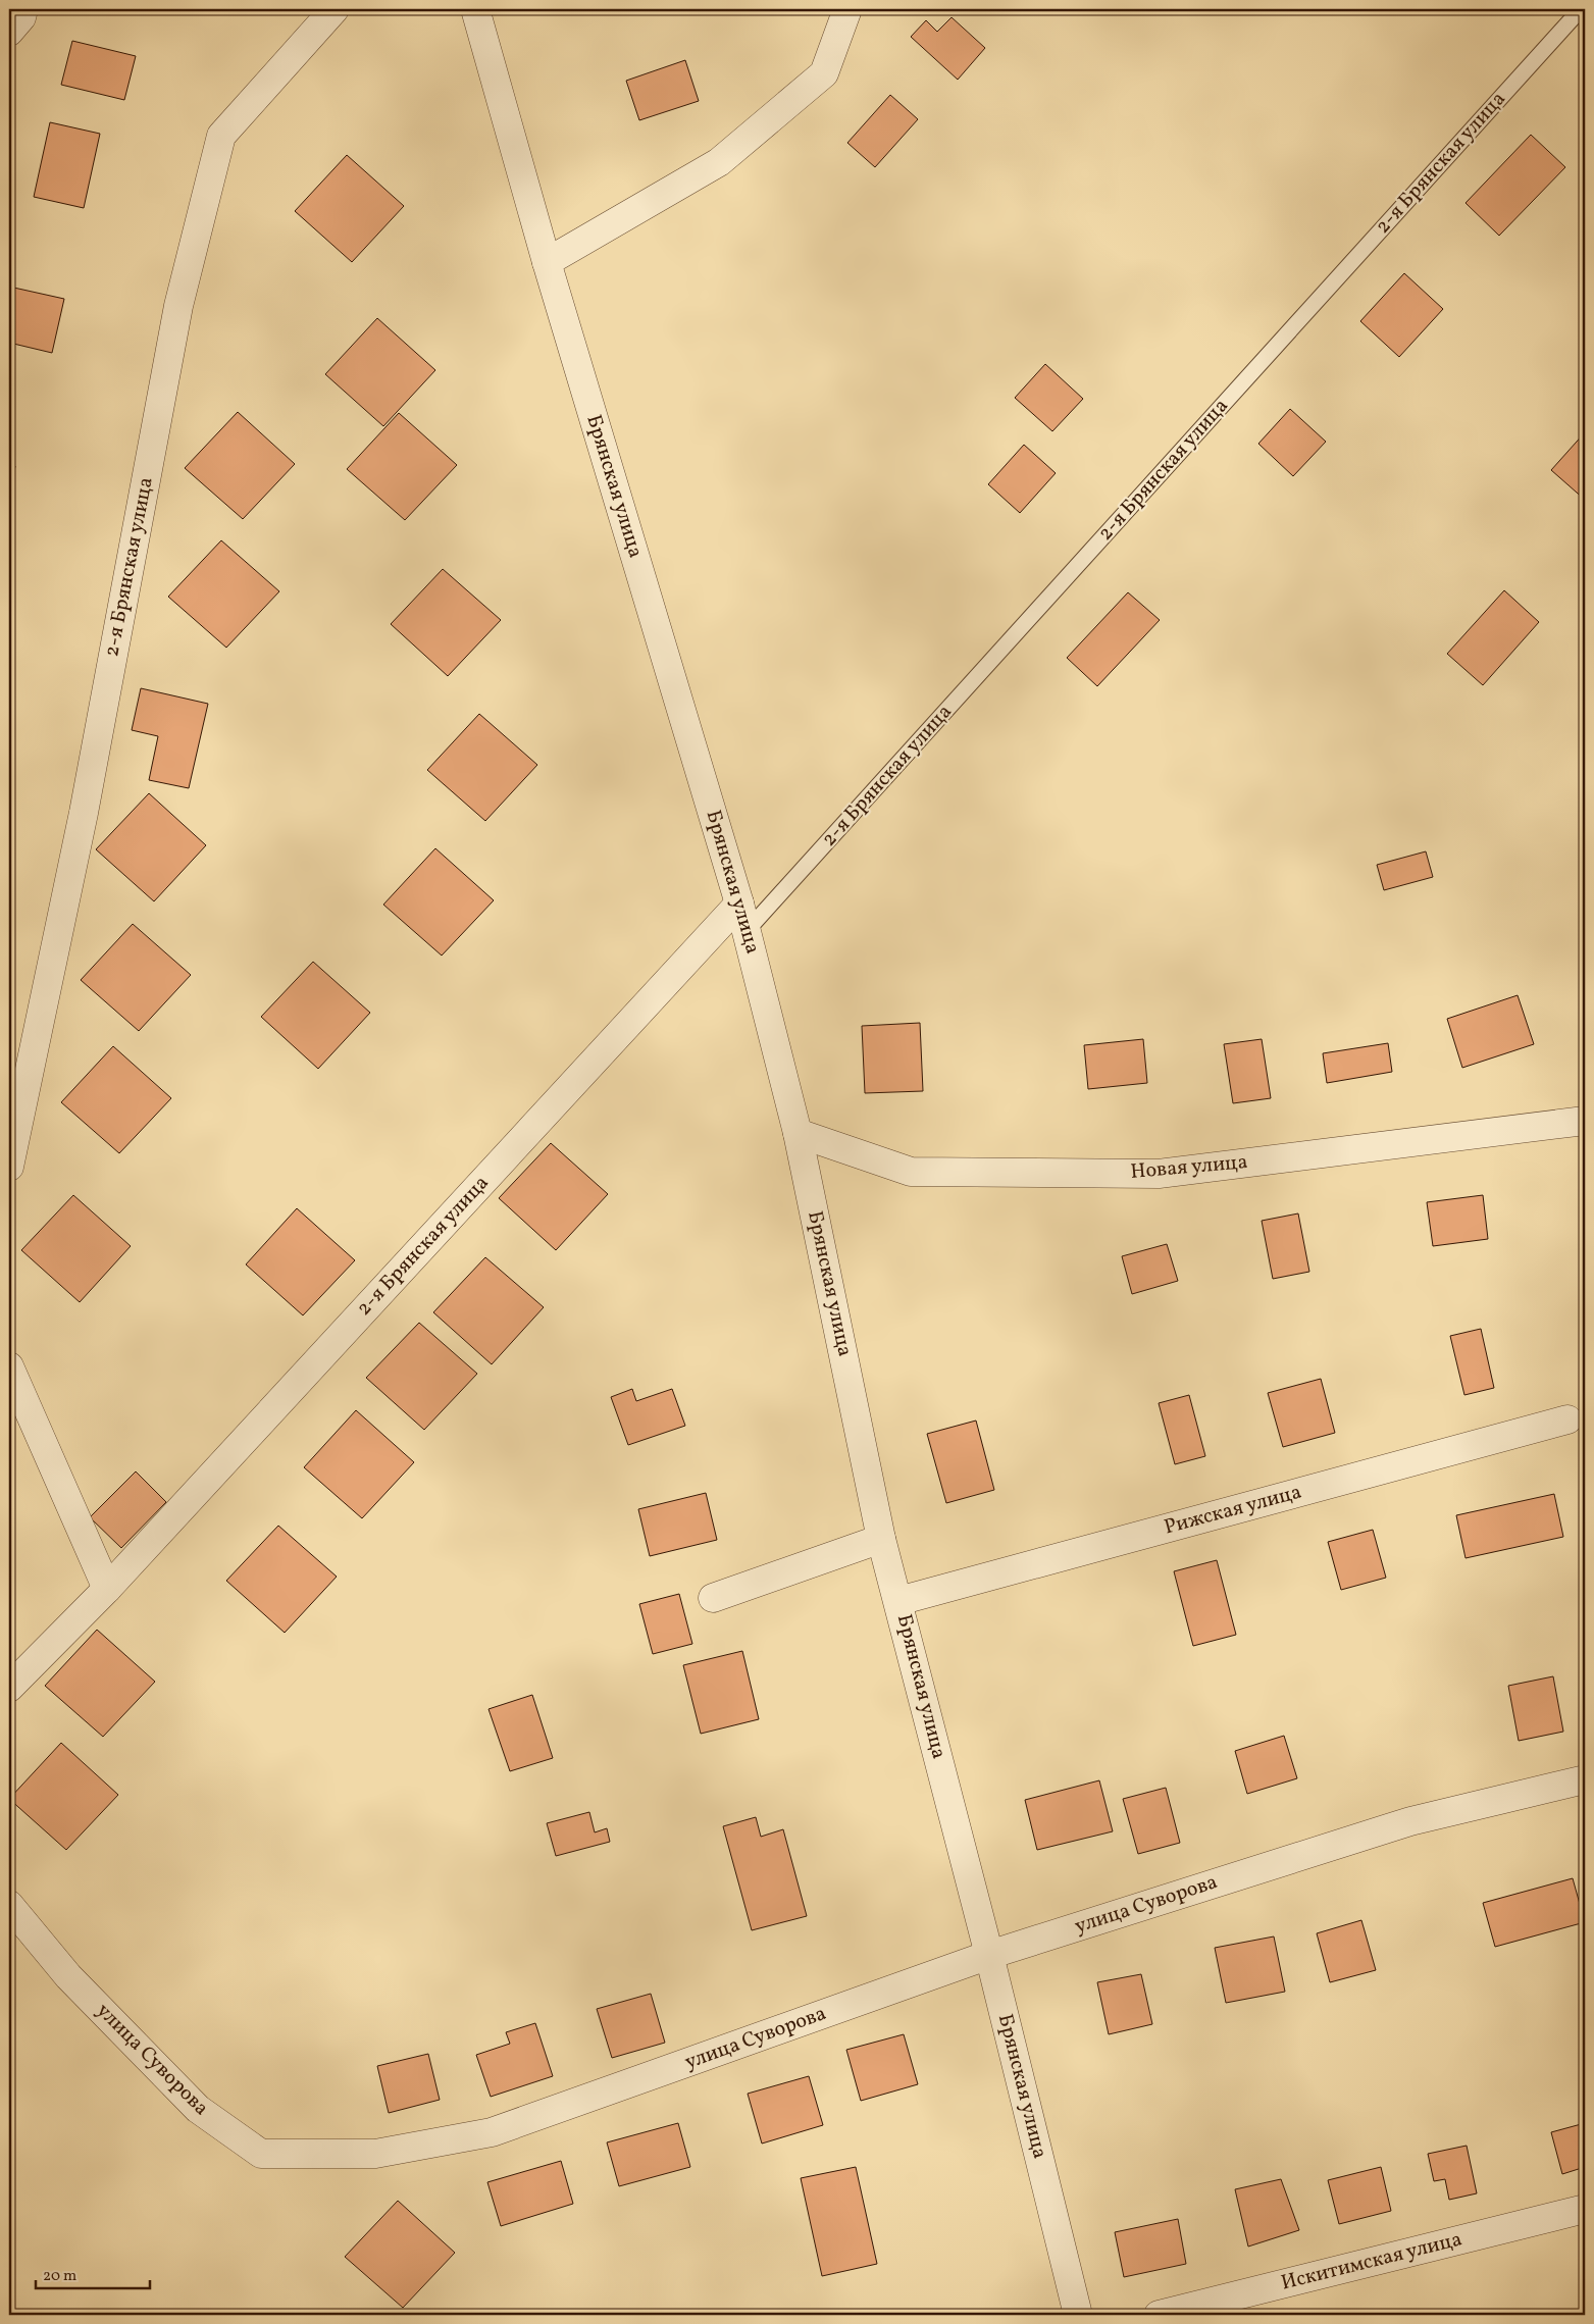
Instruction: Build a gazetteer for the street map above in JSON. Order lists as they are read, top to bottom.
{
  "streets": {
    "street": [
      "2-я Брянская улица",
      "Брянская улица",
      "Новая улица",
      "Рижская улица",
      "улица Суворова",
      "Искитимская улица"
    ]
  },
  "crossings": [
    ["2-я Брянская улица", "Брянская улица"],
    ["Брянская улица", "Новая улица"],
    ["Брянская улица", "Рижская улица"],
    ["Брянская улица", "улица Суворова"]
  ],
  "scale_bar": "20 m"
}
